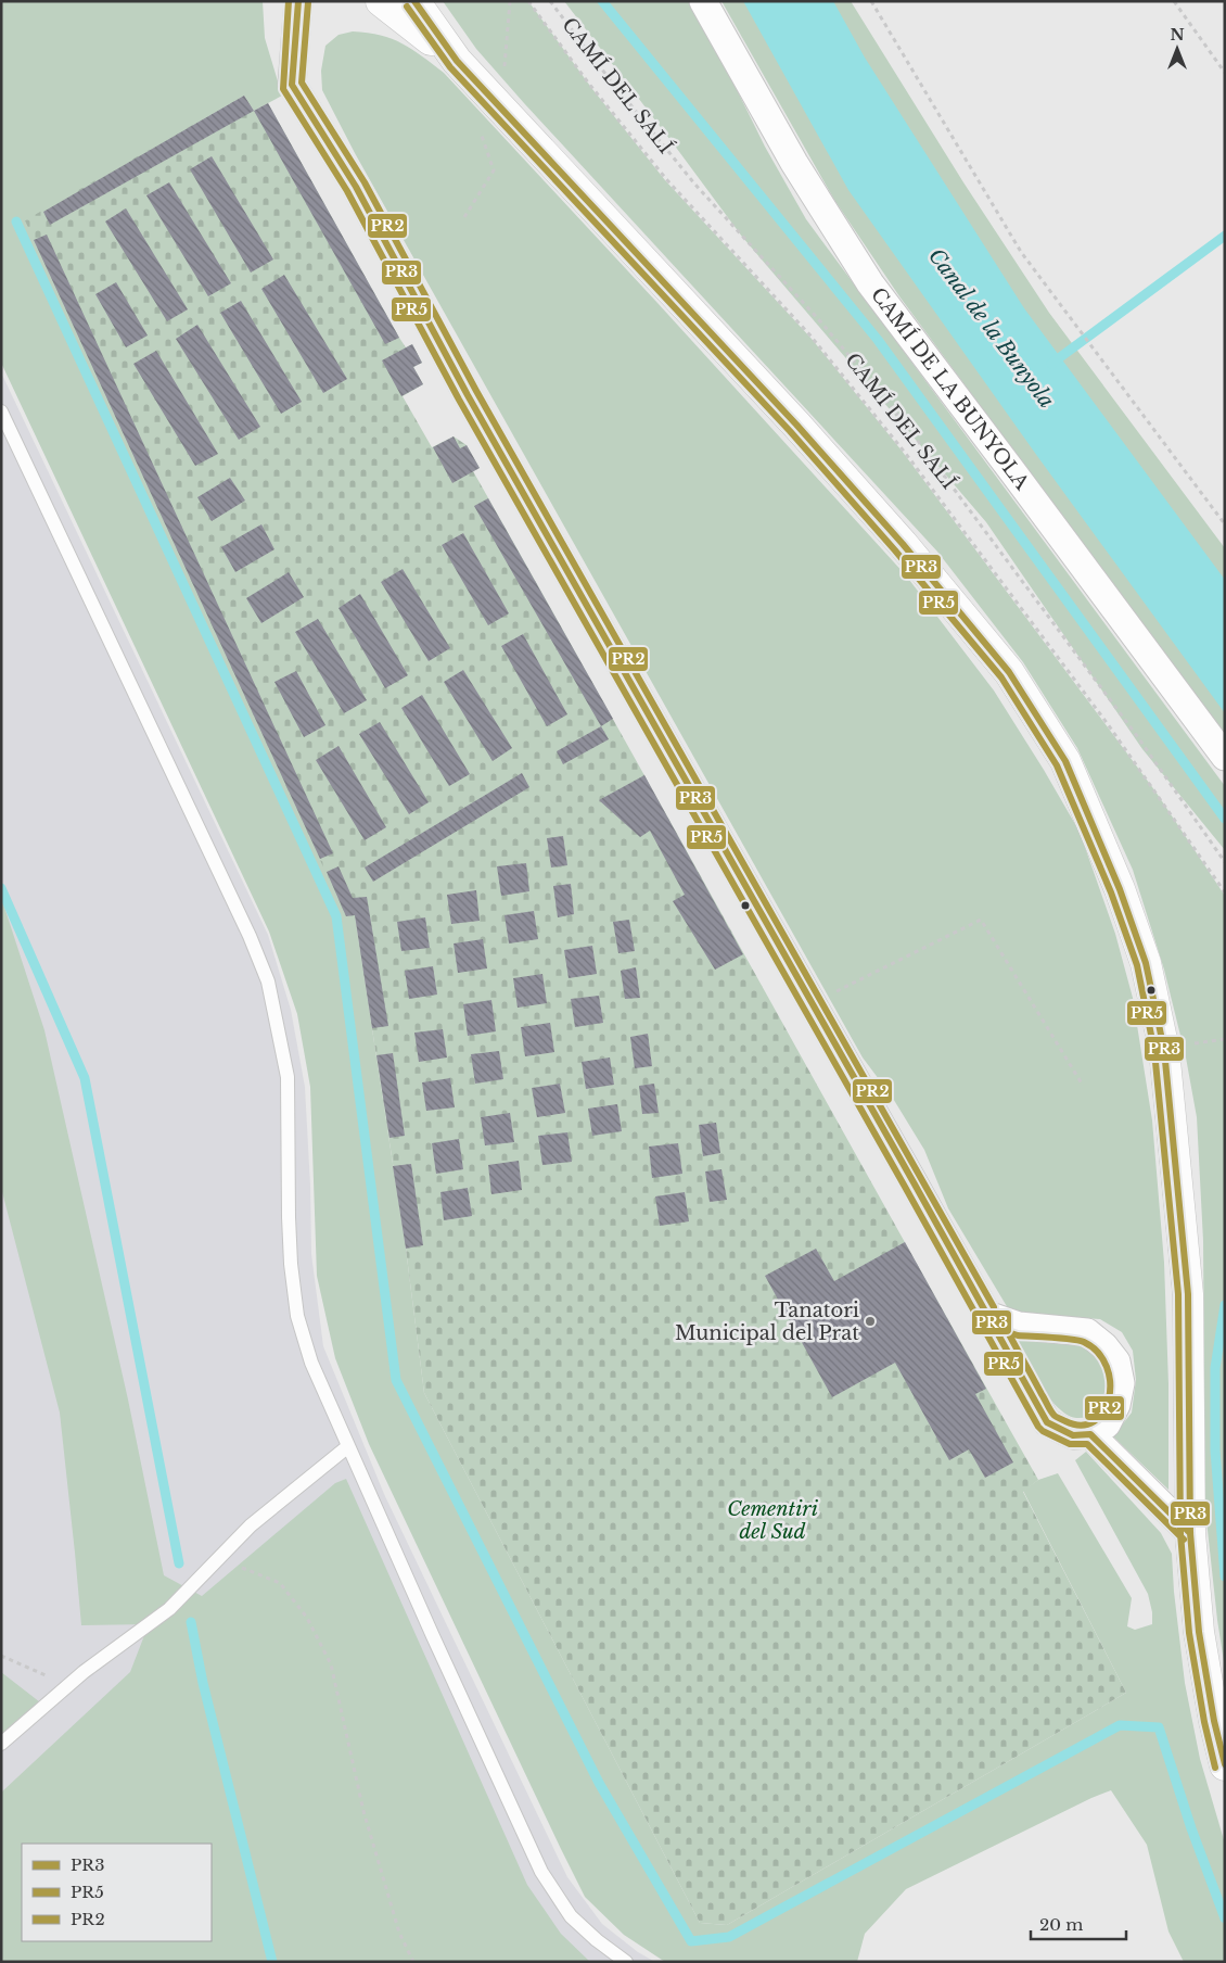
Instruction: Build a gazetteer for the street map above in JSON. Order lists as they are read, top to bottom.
{
  "streets": {
    "street": ["CAMÍ DE LA BUNYOLA"],
    "path": ["CAMÍ DEL SALÍ"]
  },
  "water": ["Canal de la Bunyola"],
  "parks": ["Cementiri del Sud"],
  "places": ["Tanatori Municipal del Prat"],
  "lines": ["transit line PR3", "transit line PR5", "transit line PR2"],
  "legend": ["PR3", "PR5", "PR2"],
  "scale_bar": "20 m",
  "north": "top"
}
